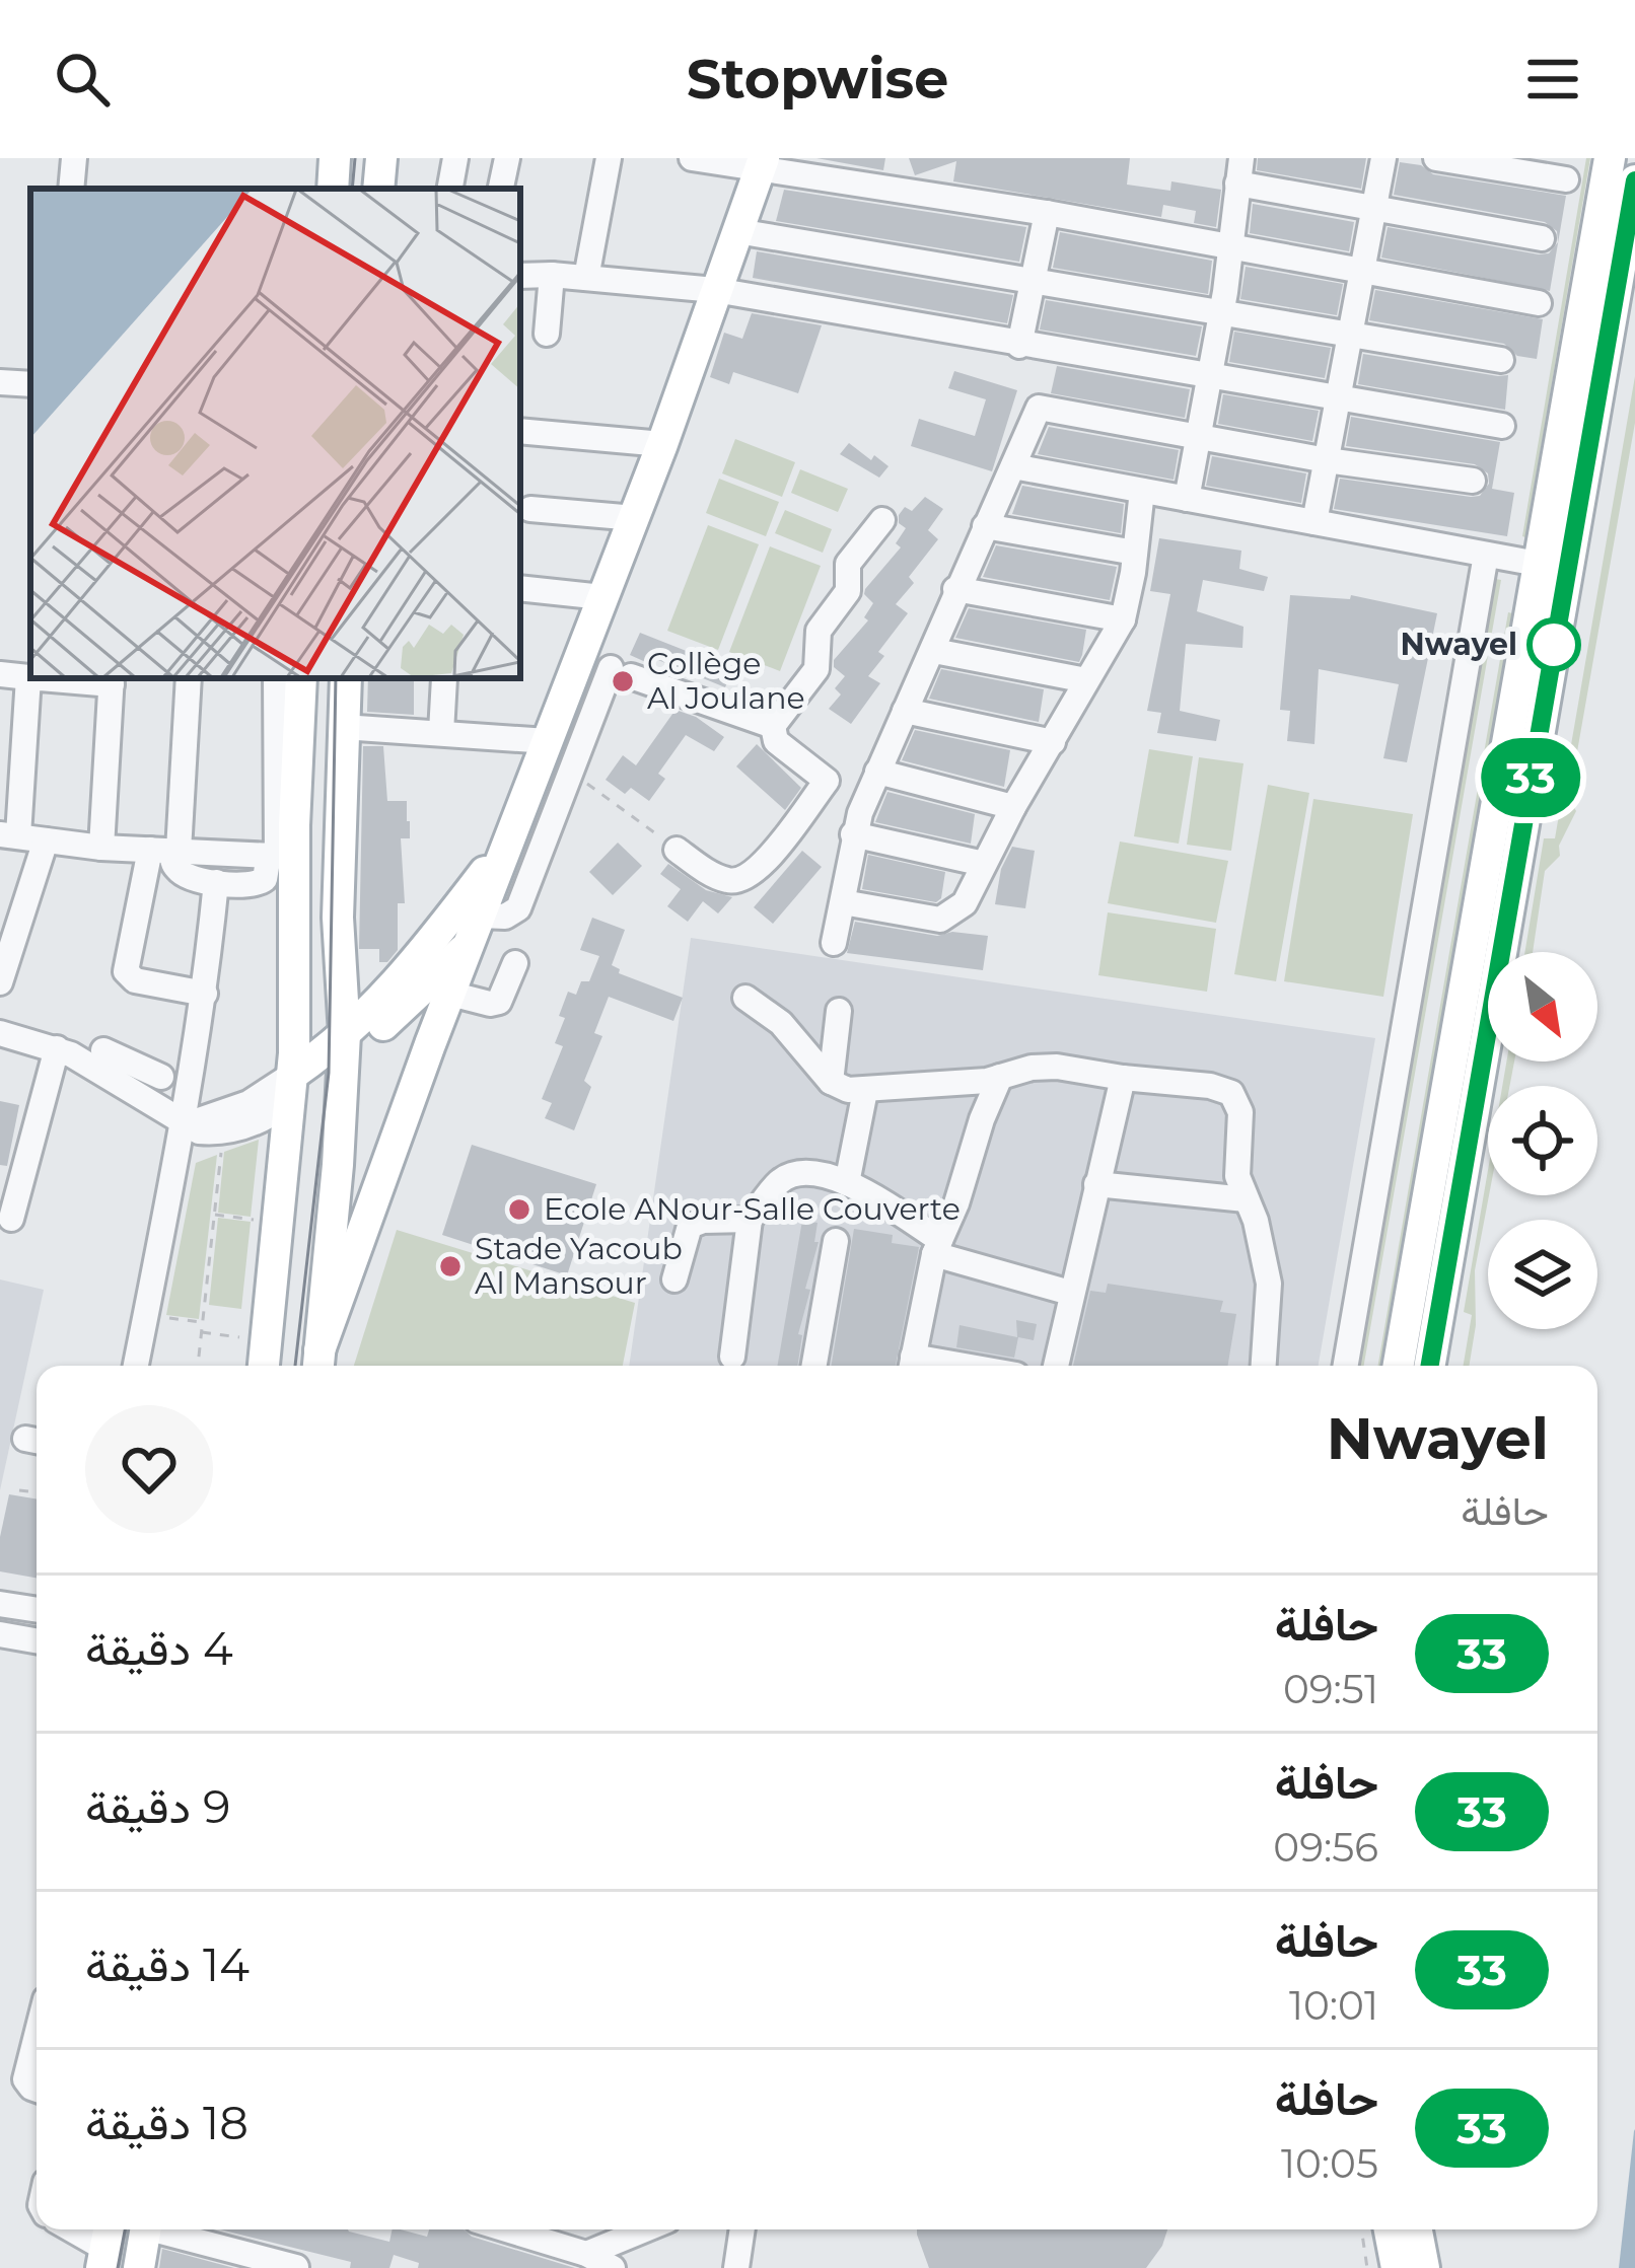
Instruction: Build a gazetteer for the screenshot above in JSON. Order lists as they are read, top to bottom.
{
  "places": [
    "Nwayel",
    "Collège Al Joulane",
    "Ecole ANour-Salle Couverte",
    "Stade Yacoub Al Mansour"
  ],
  "lines": ["bus line 33"],
  "north": "bottom right",
  "page": {
    "header": "Stopwise",
    "on_map": "33",
    "heading": ["Nwayel", "حافلة"],
    "list": [
      {
        "mark": "33",
        "name": "حافلة",
        "note": "09:51",
        "value": "4 دقيقة"
      },
      {
        "mark": "33",
        "name": "حافلة",
        "note": "09:56",
        "value": "9 دقيقة"
      },
      {
        "mark": "33",
        "name": "حافلة",
        "note": "10:01",
        "value": "14 دقيقة"
      },
      {
        "mark": "33",
        "name": "حافلة",
        "note": "10:05",
        "value": "18 دقيقة"
      }
    ]
  }
}
